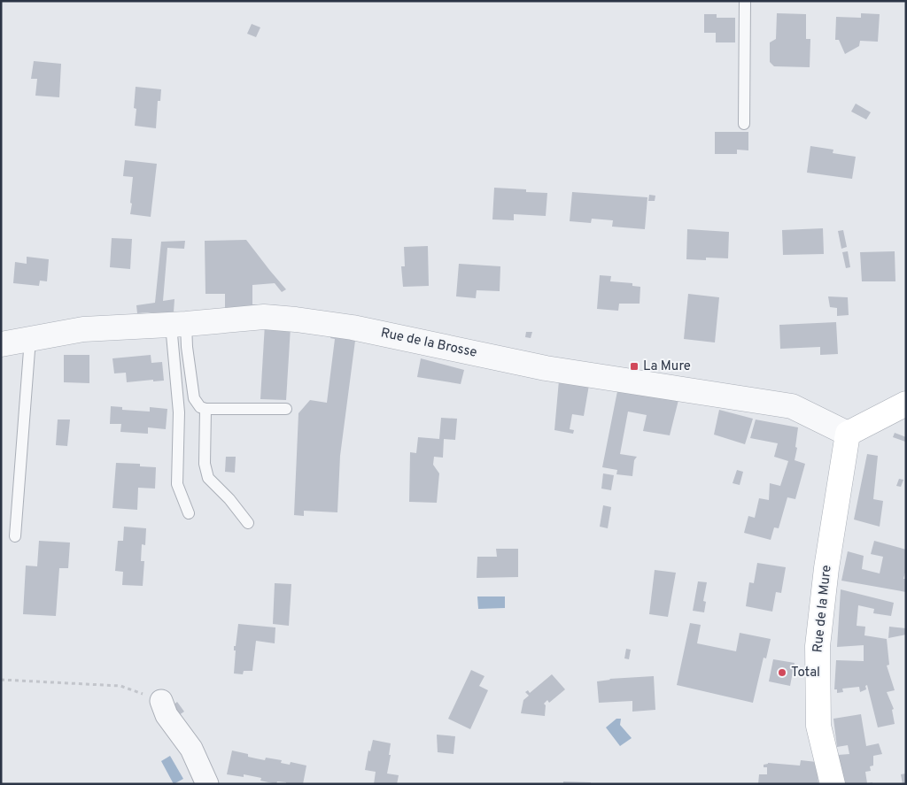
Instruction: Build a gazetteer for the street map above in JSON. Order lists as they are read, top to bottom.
{
  "streets": {
    "main road": ["Rue de la Mure"],
    "street": ["Rue de la Brosse"]
  },
  "crossings": [
    ["Rue de la Brosse", "Rue de la Mure"]
  ],
  "places": {
    "transit": ["La Mure"],
    "other": ["Total"]
  }
}
